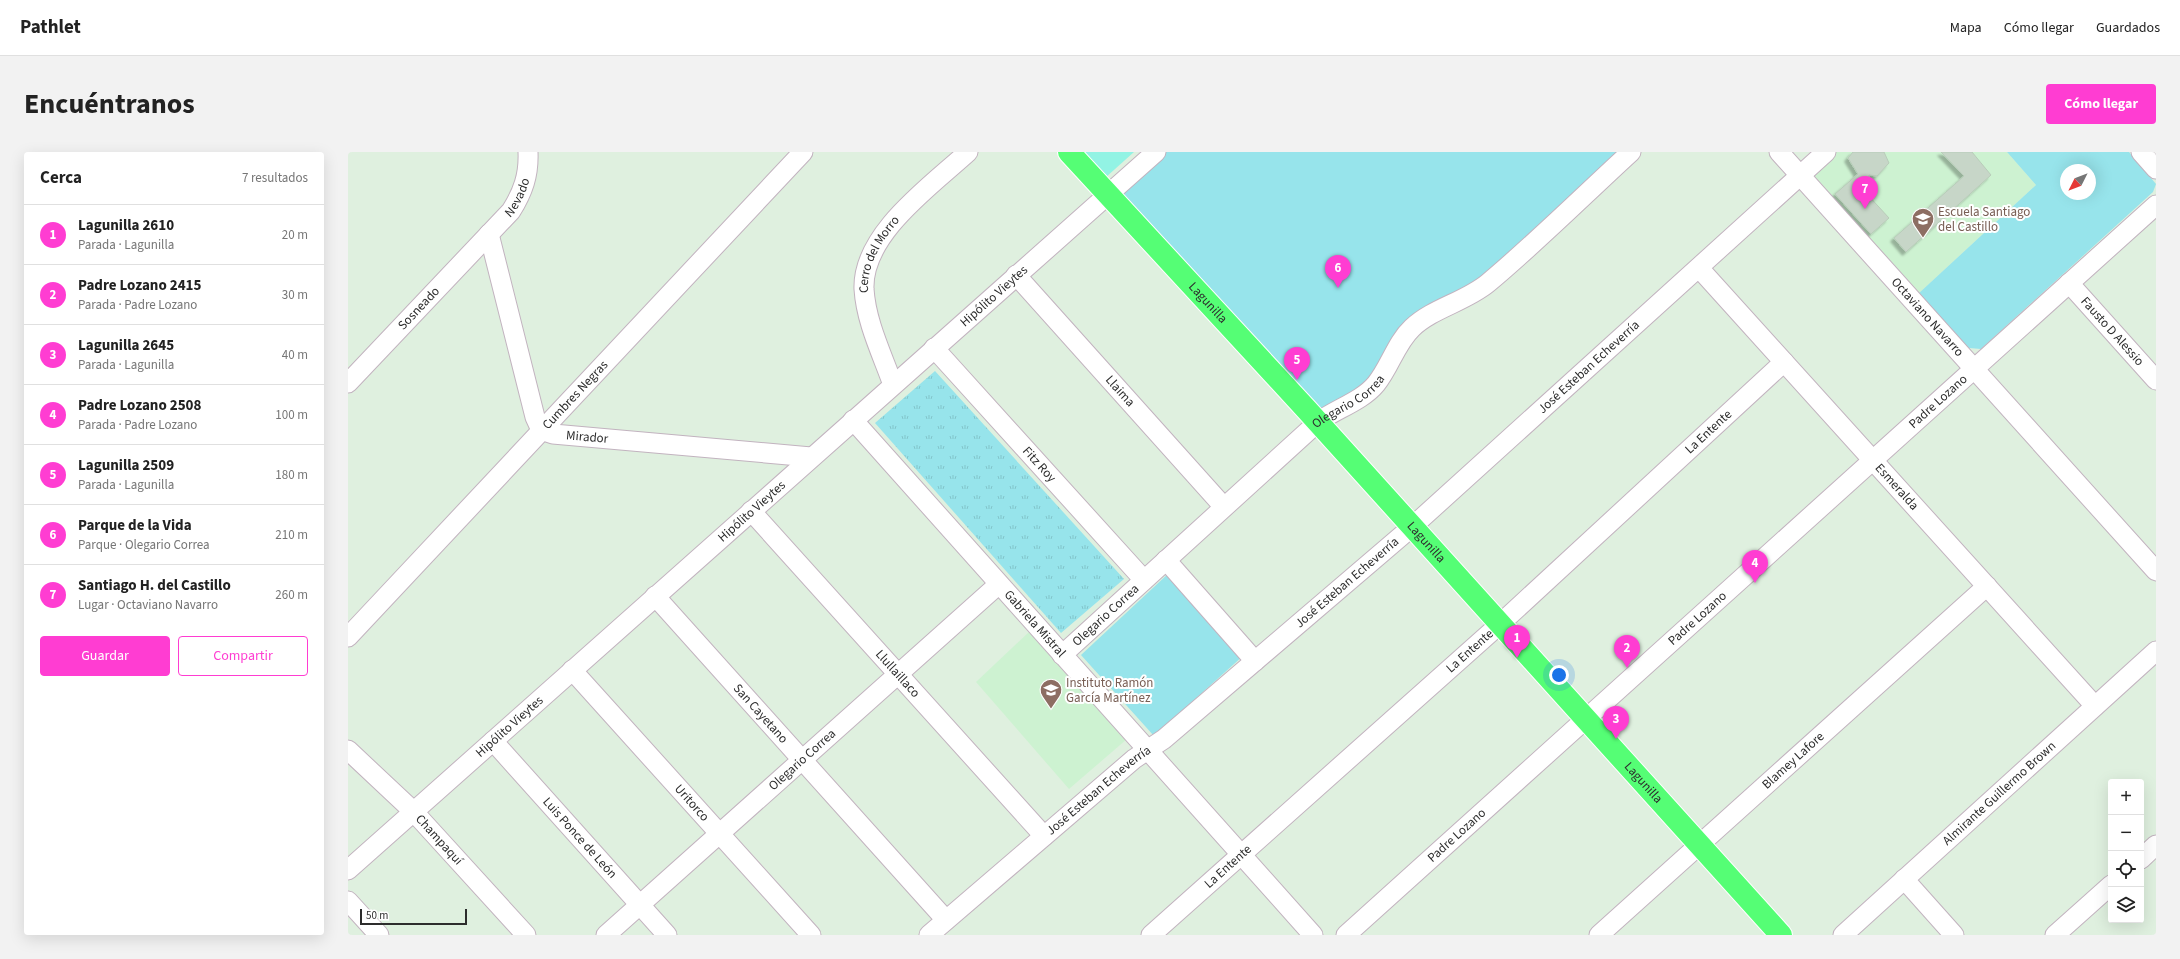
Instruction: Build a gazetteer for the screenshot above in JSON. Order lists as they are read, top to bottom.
{
  "streets": {
    "main road": ["Lagunilla"],
    "street": [
      "Nevado",
      "Cerro del Morro",
      "Hipólito Vieytes",
      "Sosneado",
      "Octaviano Navarro",
      "Fausto D Alessio",
      "José Esteban Echeverría",
      "Llaima",
      "Cumbres Negras",
      "Olegario Correa",
      "Padre Lozano",
      "La Entente",
      "Mirador",
      "Fitz Roy",
      "Esmeralda",
      "Gabriela Mistral",
      "Llullaillaco",
      "San Cayetano",
      "Blamey Lafore",
      "Almirante Guillermo Brown",
      "Uritorco",
      "Luis Ponce de León",
      "Champaquí"
    ]
  },
  "crossings": [
    ["Nevado", "Sosneado"],
    ["Cerro del Morro", "Hipólito Vieytes"],
    ["Hipólito Vieytes", "Lagunilla"],
    ["Hipólito Vieytes", "Llaima"],
    ["Hipólito Vieytes", "Mirador"],
    ["Hipólito Vieytes", "Fitz Roy"],
    ["Hipólito Vieytes", "Gabriela Mistral"],
    ["Hipólito Vieytes", "Llullaillaco"],
    ["Hipólito Vieytes", "San Cayetano"],
    ["Hipólito Vieytes", "Uritorco"],
    ["Hipólito Vieytes", "Luis Ponce de León"],
    ["Hipólito Vieytes", "Champaquí"],
    ["Lagunilla", "José Esteban Echeverría"],
    ["Lagunilla", "Olegario Correa"],
    ["Lagunilla", "Padre Lozano"],
    ["Lagunilla", "La Entente"],
    ["Lagunilla", "Blamey Lafore"],
    ["Octaviano Navarro", "José Esteban Echeverría"],
    ["Octaviano Navarro", "Padre Lozano"],
    ["Fausto D Alessio", "Padre Lozano"],
    ["José Esteban Echeverría", "Esmeralda"],
    ["José Esteban Echeverría", "Gabriela Mistral"],
    ["José Esteban Echeverría", "Llullaillaco"],
    ["José Esteban Echeverría", "San Cayetano"],
    ["Llaima", "Olegario Correa"],
    ["Cumbres Negras", "Mirador"],
    ["Olegario Correa", "Fitz Roy"],
    ["Olegario Correa", "Gabriela Mistral"],
    ["Olegario Correa", "Llullaillaco"],
    ["Olegario Correa", "San Cayetano"],
    ["Olegario Correa", "Uritorco"],
    ["Olegario Correa", "Luis Ponce de León"],
    ["Padre Lozano", "Esmeralda"],
    ["La Entente", "Esmeralda"],
    ["La Entente", "Gabriela Mistral"],
    ["Esmeralda", "Blamey Lafore"],
    ["Esmeralda", "Almirante Guillermo Brown"]
  ],
  "places": {
    "school or university": ["Escuela Santiago del Castillo", "Instituto Ramón García Martínez"]
  },
  "scale_bar": "50 m",
  "north": "bottom left",
  "page": {
    "header": "Pathlet",
    "nav": ["Mapa", "Cómo llegar", "Guardados"],
    "title": "Encuéntranos",
    "buttons": [
      "Cómo llegar",
      ["Guardar", "Compartir"]
    ],
    "heading": ["Cerca", "7 resultados"],
    "pins": [
      "7",
      "6",
      "5",
      "4",
      "1",
      "2",
      "3"
    ],
    "list": [
      {
        "mark": "1",
        "name": "Lagunilla 2610",
        "note": "Parada · Lagunilla",
        "value": "20 m"
      },
      {
        "mark": "2",
        "name": "Padre Lozano 2415",
        "note": "Parada · Padre Lozano",
        "value": "30 m"
      },
      {
        "mark": "3",
        "name": "Lagunilla 2645",
        "note": "Parada · Lagunilla",
        "value": "40 m"
      },
      {
        "mark": "4",
        "name": "Padre Lozano 2508",
        "note": "Parada · Padre Lozano",
        "value": "100 m"
      },
      {
        "mark": "5",
        "name": "Lagunilla 2509",
        "note": "Parada · Lagunilla",
        "value": "180 m"
      },
      {
        "mark": "6",
        "name": "Parque de la Vida",
        "note": "Parque · Olegario Correa",
        "value": "210 m"
      },
      {
        "mark": "7",
        "name": "Santiago H. del Castillo",
        "note": "Lugar · Octaviano Navarro",
        "value": "260 m"
      }
    ],
    "map_buttons": ["+", "−"],
    "scale": "50 m"
  }
}
